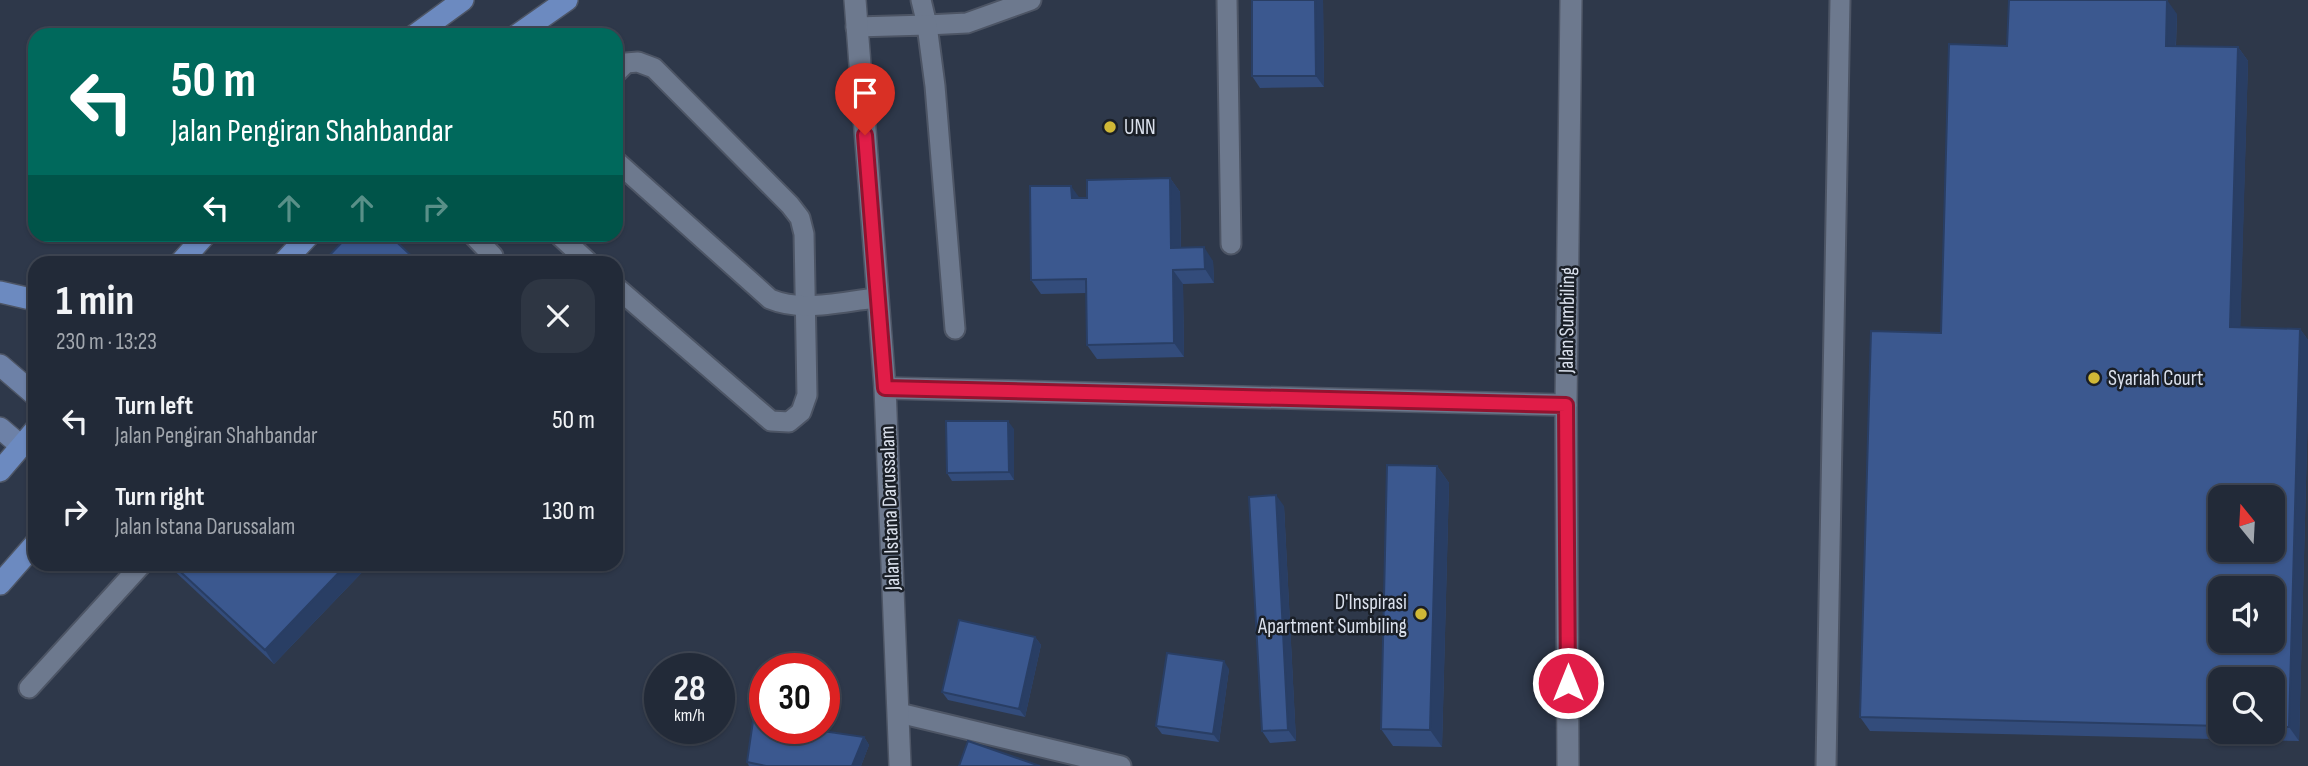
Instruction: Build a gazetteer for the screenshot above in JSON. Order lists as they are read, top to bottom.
{
  "streets": {
    "street": ["Jalan Sumbiling", "Jalan Istana Darussalam"]
  },
  "places": ["UNN", "Syariah Court", "D'Inspirasi Apartment Sumbiling"],
  "north": "top",
  "page": {
    "turn": ["50 m", "Jalan Pengiran Shahbandar"],
    "heading": ["1 min", "230 m · 13:23"],
    "list": [
      {
        "name": "Turn left",
        "note": "Jalan Pengiran Shahbandar",
        "value": "50 m"
      },
      {
        "name": "Turn right",
        "note": "Jalan Istana Darussalam",
        "value": "130 m"
      }
    ],
    "speed": "28 km/h",
    "limit": "30"
  }
}
